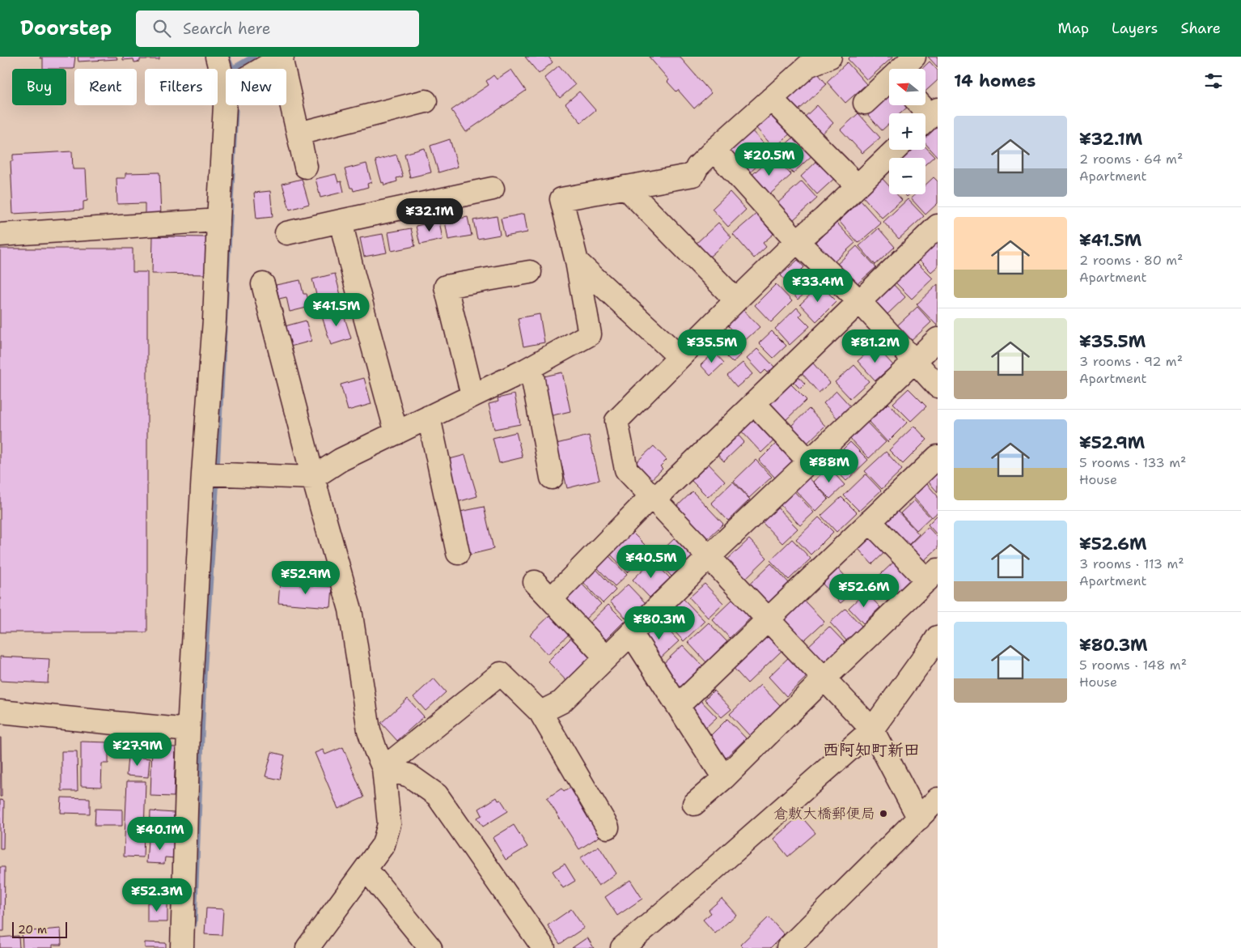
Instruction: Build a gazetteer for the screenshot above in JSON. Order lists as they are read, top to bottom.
{
  "districts": ["西阿知町新田"],
  "places": ["倉敷大橋郵便局"],
  "scale_bar": "20 m",
  "north": "left",
  "page": {
    "header": "Doorstep",
    "search": "Search here",
    "nav": ["Map", "Layers", "Share"],
    "heading": "14 homes",
    "map_buttons": ["+", "−"],
    "chip": [
      "Buy",
      "Rent",
      "Filters",
      "New"
    ],
    "list": [
      {
        "name": "¥32.1M",
        "note": "2 rooms · 64 m² · Apartment"
      },
      {
        "name": "¥41.5M",
        "note": "2 rooms · 80 m² · Apartment"
      },
      {
        "name": "¥35.5M",
        "note": "3 rooms · 92 m² · Apartment"
      },
      {
        "name": "¥52.9M",
        "note": "5 rooms · 133 m² · House"
      },
      {
        "name": "¥52.6M",
        "note": "3 rooms · 113 m² · Apartment"
      },
      {
        "name": "¥80.3M",
        "note": "5 rooms · 148 m² · House"
      }
    ],
    "price": [
      "¥20.5M",
      "¥32.1M",
      "¥33.4M",
      "¥41.5M",
      "¥35.5M",
      "¥81.2M",
      "¥88M",
      "¥40.5M",
      "¥52.9M",
      "¥52.6M",
      "¥80.3M",
      "¥27.9M",
      "¥40.1M",
      "¥52.3M"
    ],
    "scale": "20 m"
  }
}
